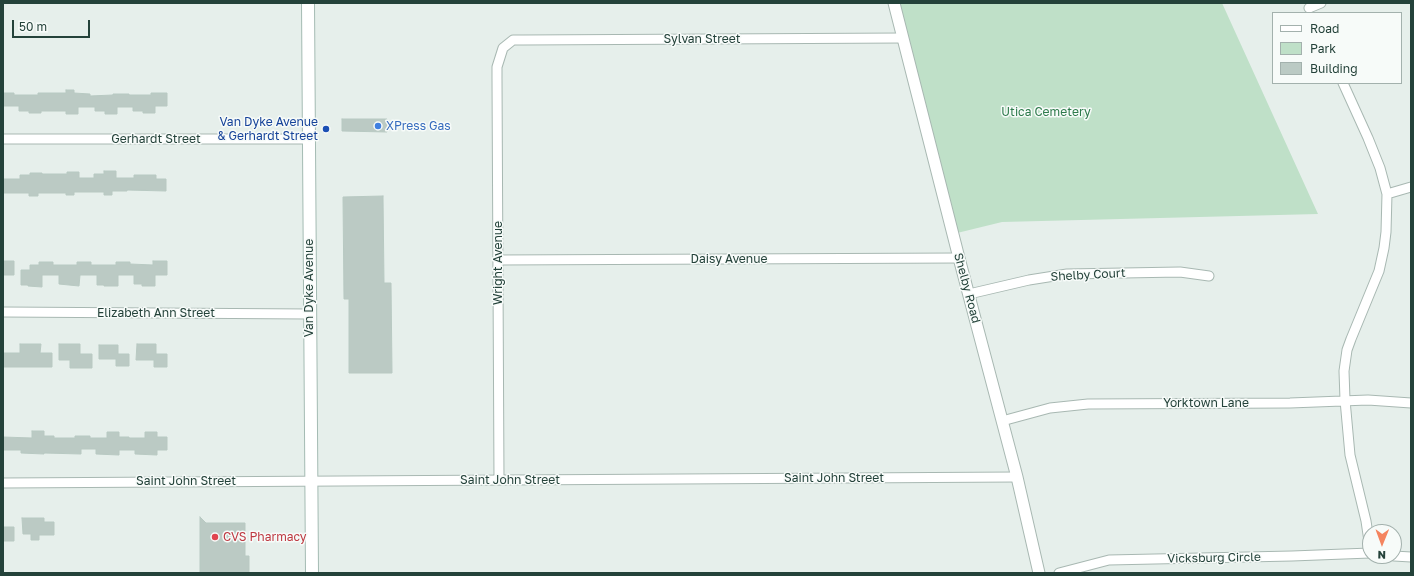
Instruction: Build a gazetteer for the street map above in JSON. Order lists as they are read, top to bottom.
{
  "streets": {
    "main road": ["Van Dyke Avenue"],
    "street": [
      "Sylvan Street",
      "Gerhardt Street",
      "Daisy Avenue",
      "Wright Avenue",
      "Shelby Court",
      "Shelby Road",
      "Elizabeth Ann Street",
      "Yorktown Lane",
      "Saint John Street",
      "Vicksburg Circle"
    ]
  },
  "crossings": [
    ["Sylvan Street", "Wright Avenue"],
    ["Sylvan Street", "Shelby Road"],
    ["Gerhardt Street", "Van Dyke Avenue"],
    ["Daisy Avenue", "Wright Avenue"],
    ["Daisy Avenue", "Shelby Road"],
    ["Wright Avenue", "Saint John Street"],
    ["Shelby Court", "Shelby Road"],
    ["Van Dyke Avenue", "Elizabeth Ann Street"],
    ["Van Dyke Avenue", "Saint John Street"],
    ["Shelby Road", "Yorktown Lane"],
    ["Shelby Road", "Saint John Street"]
  ],
  "parks": ["Utica Cemetery"],
  "places": ["XPress Gas", "Van Dyke Avenue & Gerhardt Street", "CVS Pharmacy"],
  "legend": ["Road", "Park", "Building"],
  "scale_bar": "50 m",
  "north": "bottom"
}
